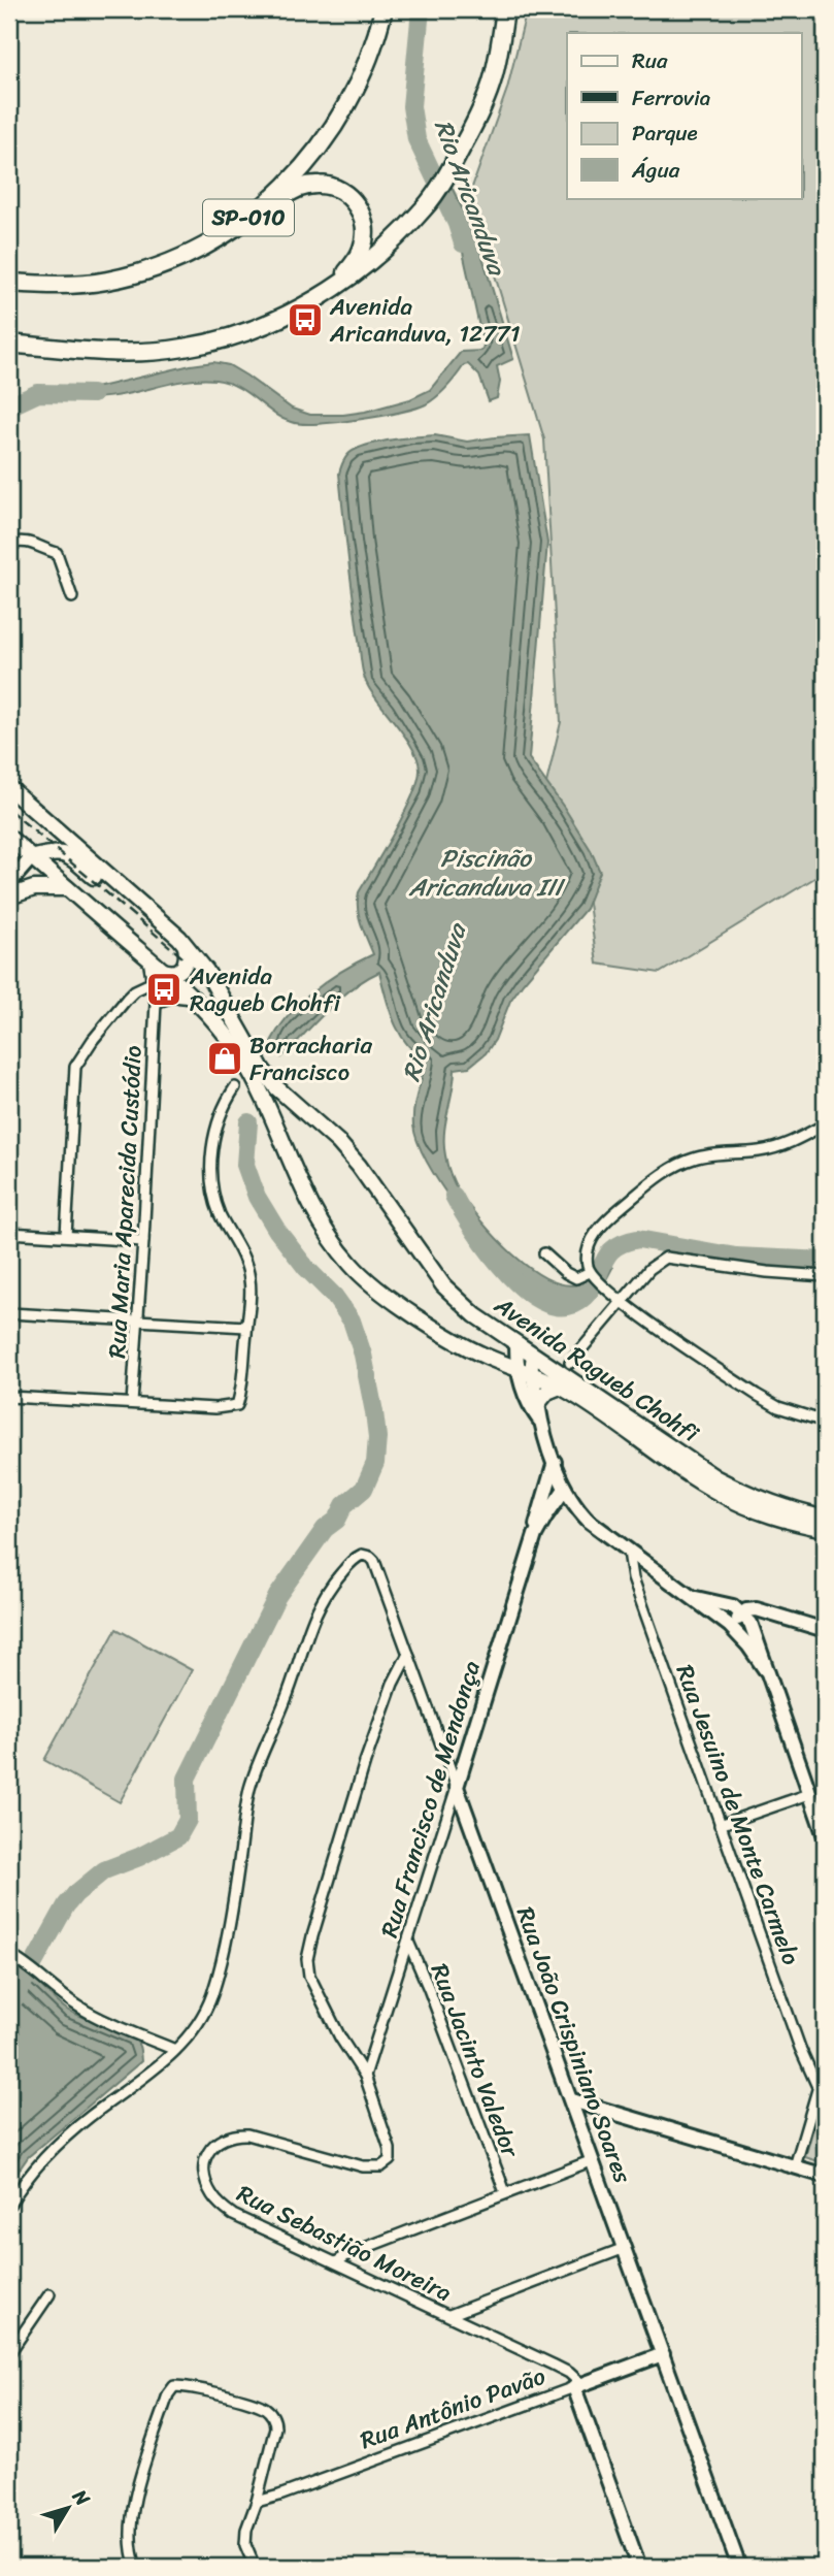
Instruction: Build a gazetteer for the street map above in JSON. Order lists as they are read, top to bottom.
{
  "streets": {
    "highway": ["SP-010"],
    "main road": ["Avenida Ragueb Chohfi"],
    "street": [
      "Rua Maria Aparecida Custódio",
      "Rua Francisco de Mendonça",
      "Rua Jesuino de Monte Carmelo",
      "Rua João Crispiniano Soares",
      "Rua Jacinto Valedor",
      "Rua Sebastião Moreira",
      "Rua Antônio Pavão"
    ]
  },
  "crossings": [
    ["Rua Maria Aparecida Custódio", "Avenida Ragueb Chohfi"],
    ["Rua Francisco de Mendonça", "Rua João Crispiniano Soares"],
    ["Rua Francisco de Mendonça", "Rua Jacinto Valedor"],
    ["Rua Francisco de Mendonça", "Rua Sebastião Moreira"],
    ["Rua João Crispiniano Soares", "Rua Sebastião Moreira"],
    ["Rua João Crispiniano Soares", "Rua Antônio Pavão"],
    ["Rua Sebastião Moreira", "Rua Antônio Pavão"]
  ],
  "water": ["Rio Aricanduva", "Piscinão Aricanduva III"],
  "places": {
    "bus stop": ["Avenida Aricanduva, 12771", "Avenida Ragueb Chohfi"],
    "shop": ["Borracharia Francisco"]
  },
  "legend": [
    "Rua",
    "Ferrovia",
    "Parque",
    "Água"
  ],
  "north": "top right"
}
